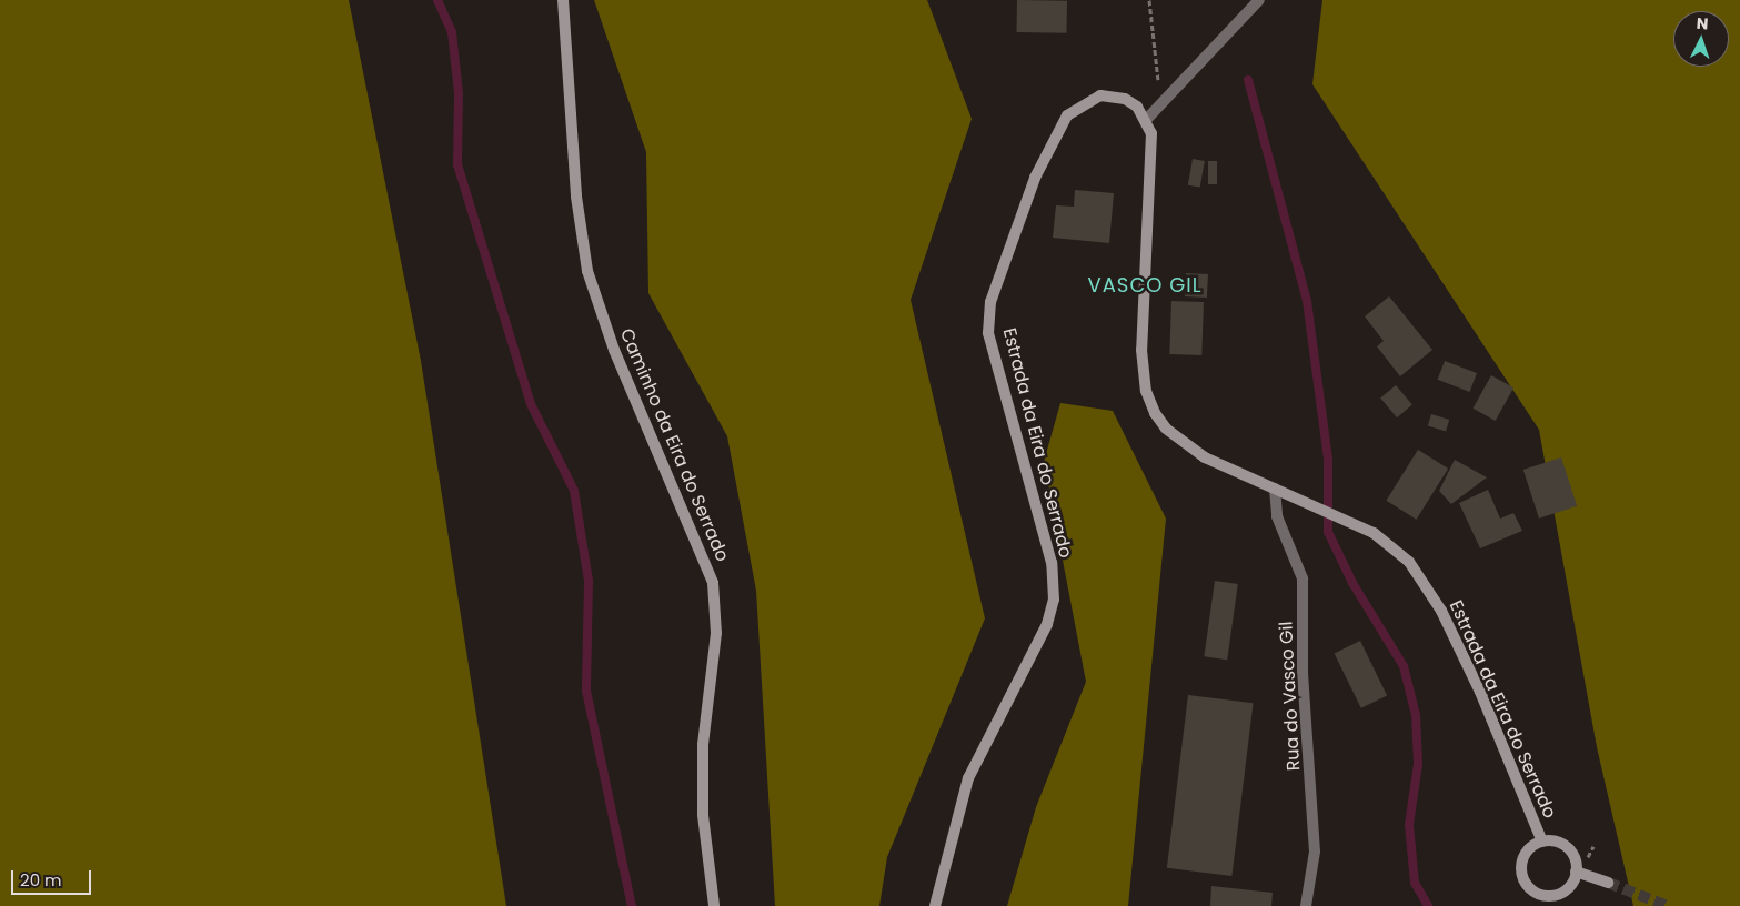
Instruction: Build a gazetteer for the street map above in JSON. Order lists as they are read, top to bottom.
{
  "streets": {
    "main road": ["Estrada da Eira do Serrado", "Caminho da Eira do Serrado"],
    "street": ["Rua do Vasco Gil"]
  },
  "crossings": [
    ["Estrada da Eira do Serrado", "Rua do Vasco Gil"]
  ],
  "districts": ["VASCO GIL"],
  "scale_bar": "20 m",
  "north": "top"
}
